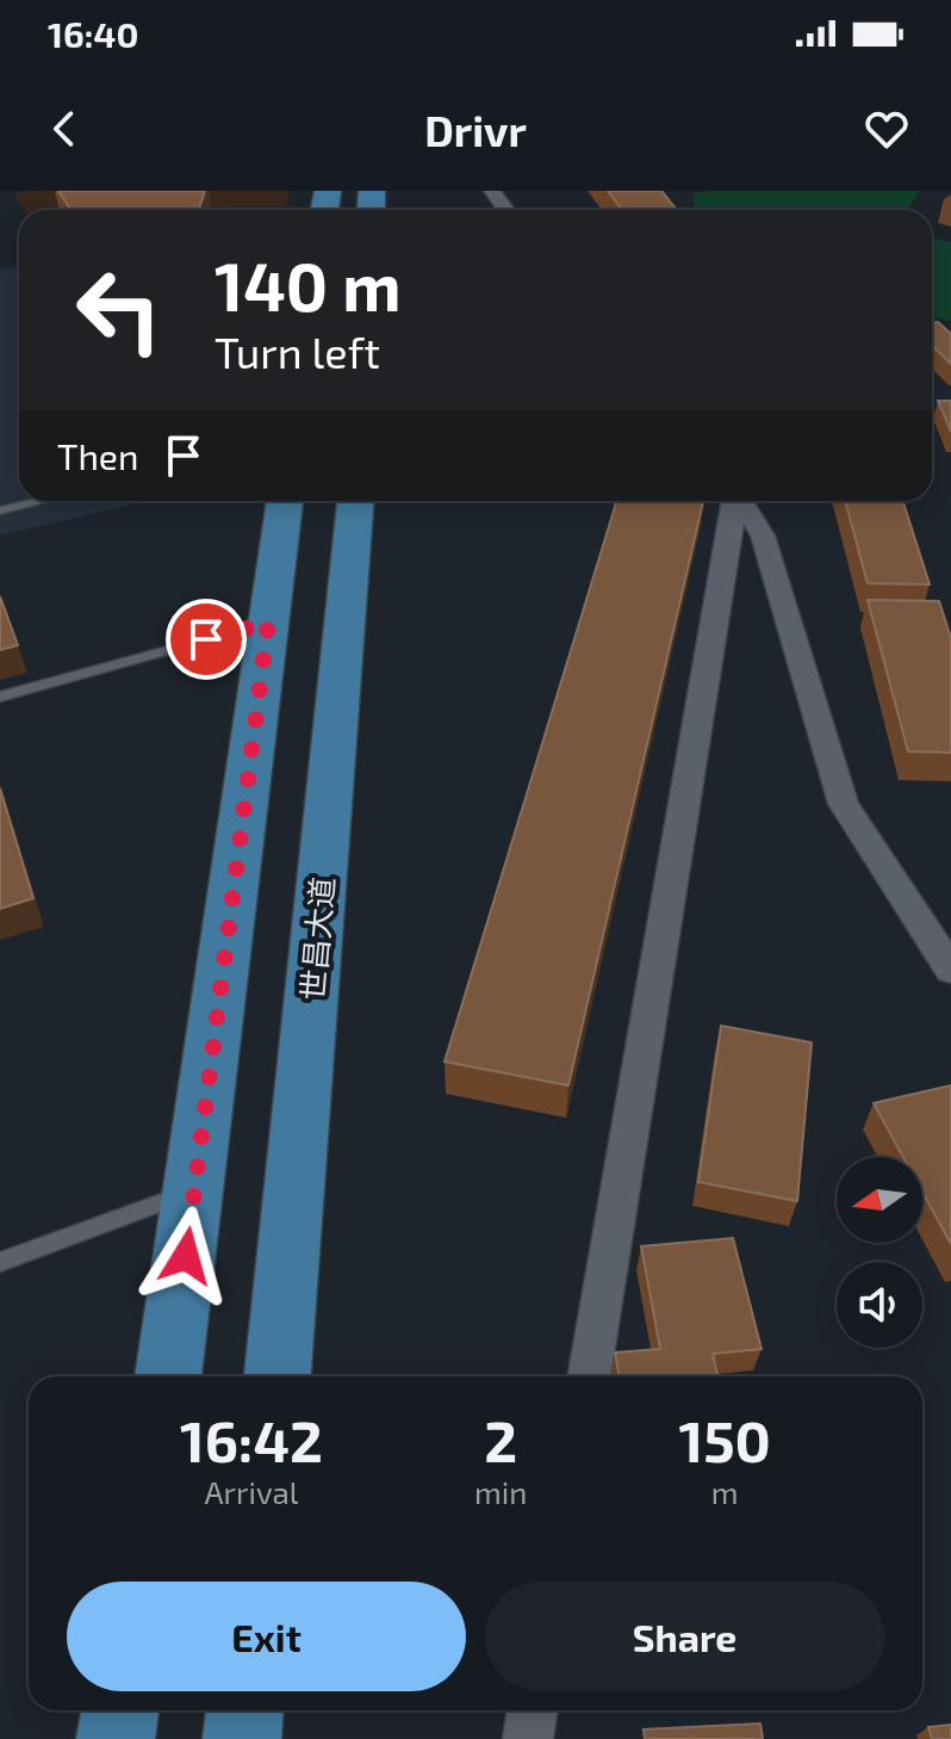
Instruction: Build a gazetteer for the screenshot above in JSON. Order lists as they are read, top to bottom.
{
  "streets": {
    "main road": ["世昌大道"]
  },
  "north": "left",
  "page": {
    "status": "16:40",
    "header": "Drivr",
    "turn": ["140 m", "Turn left"],
    "then": "Then",
    "eta": [
      "16:42",
      "Arrival",
      "2",
      "min",
      "150",
      "m"
    ],
    "buttons": ["Exit", "Share"]
  }
}
